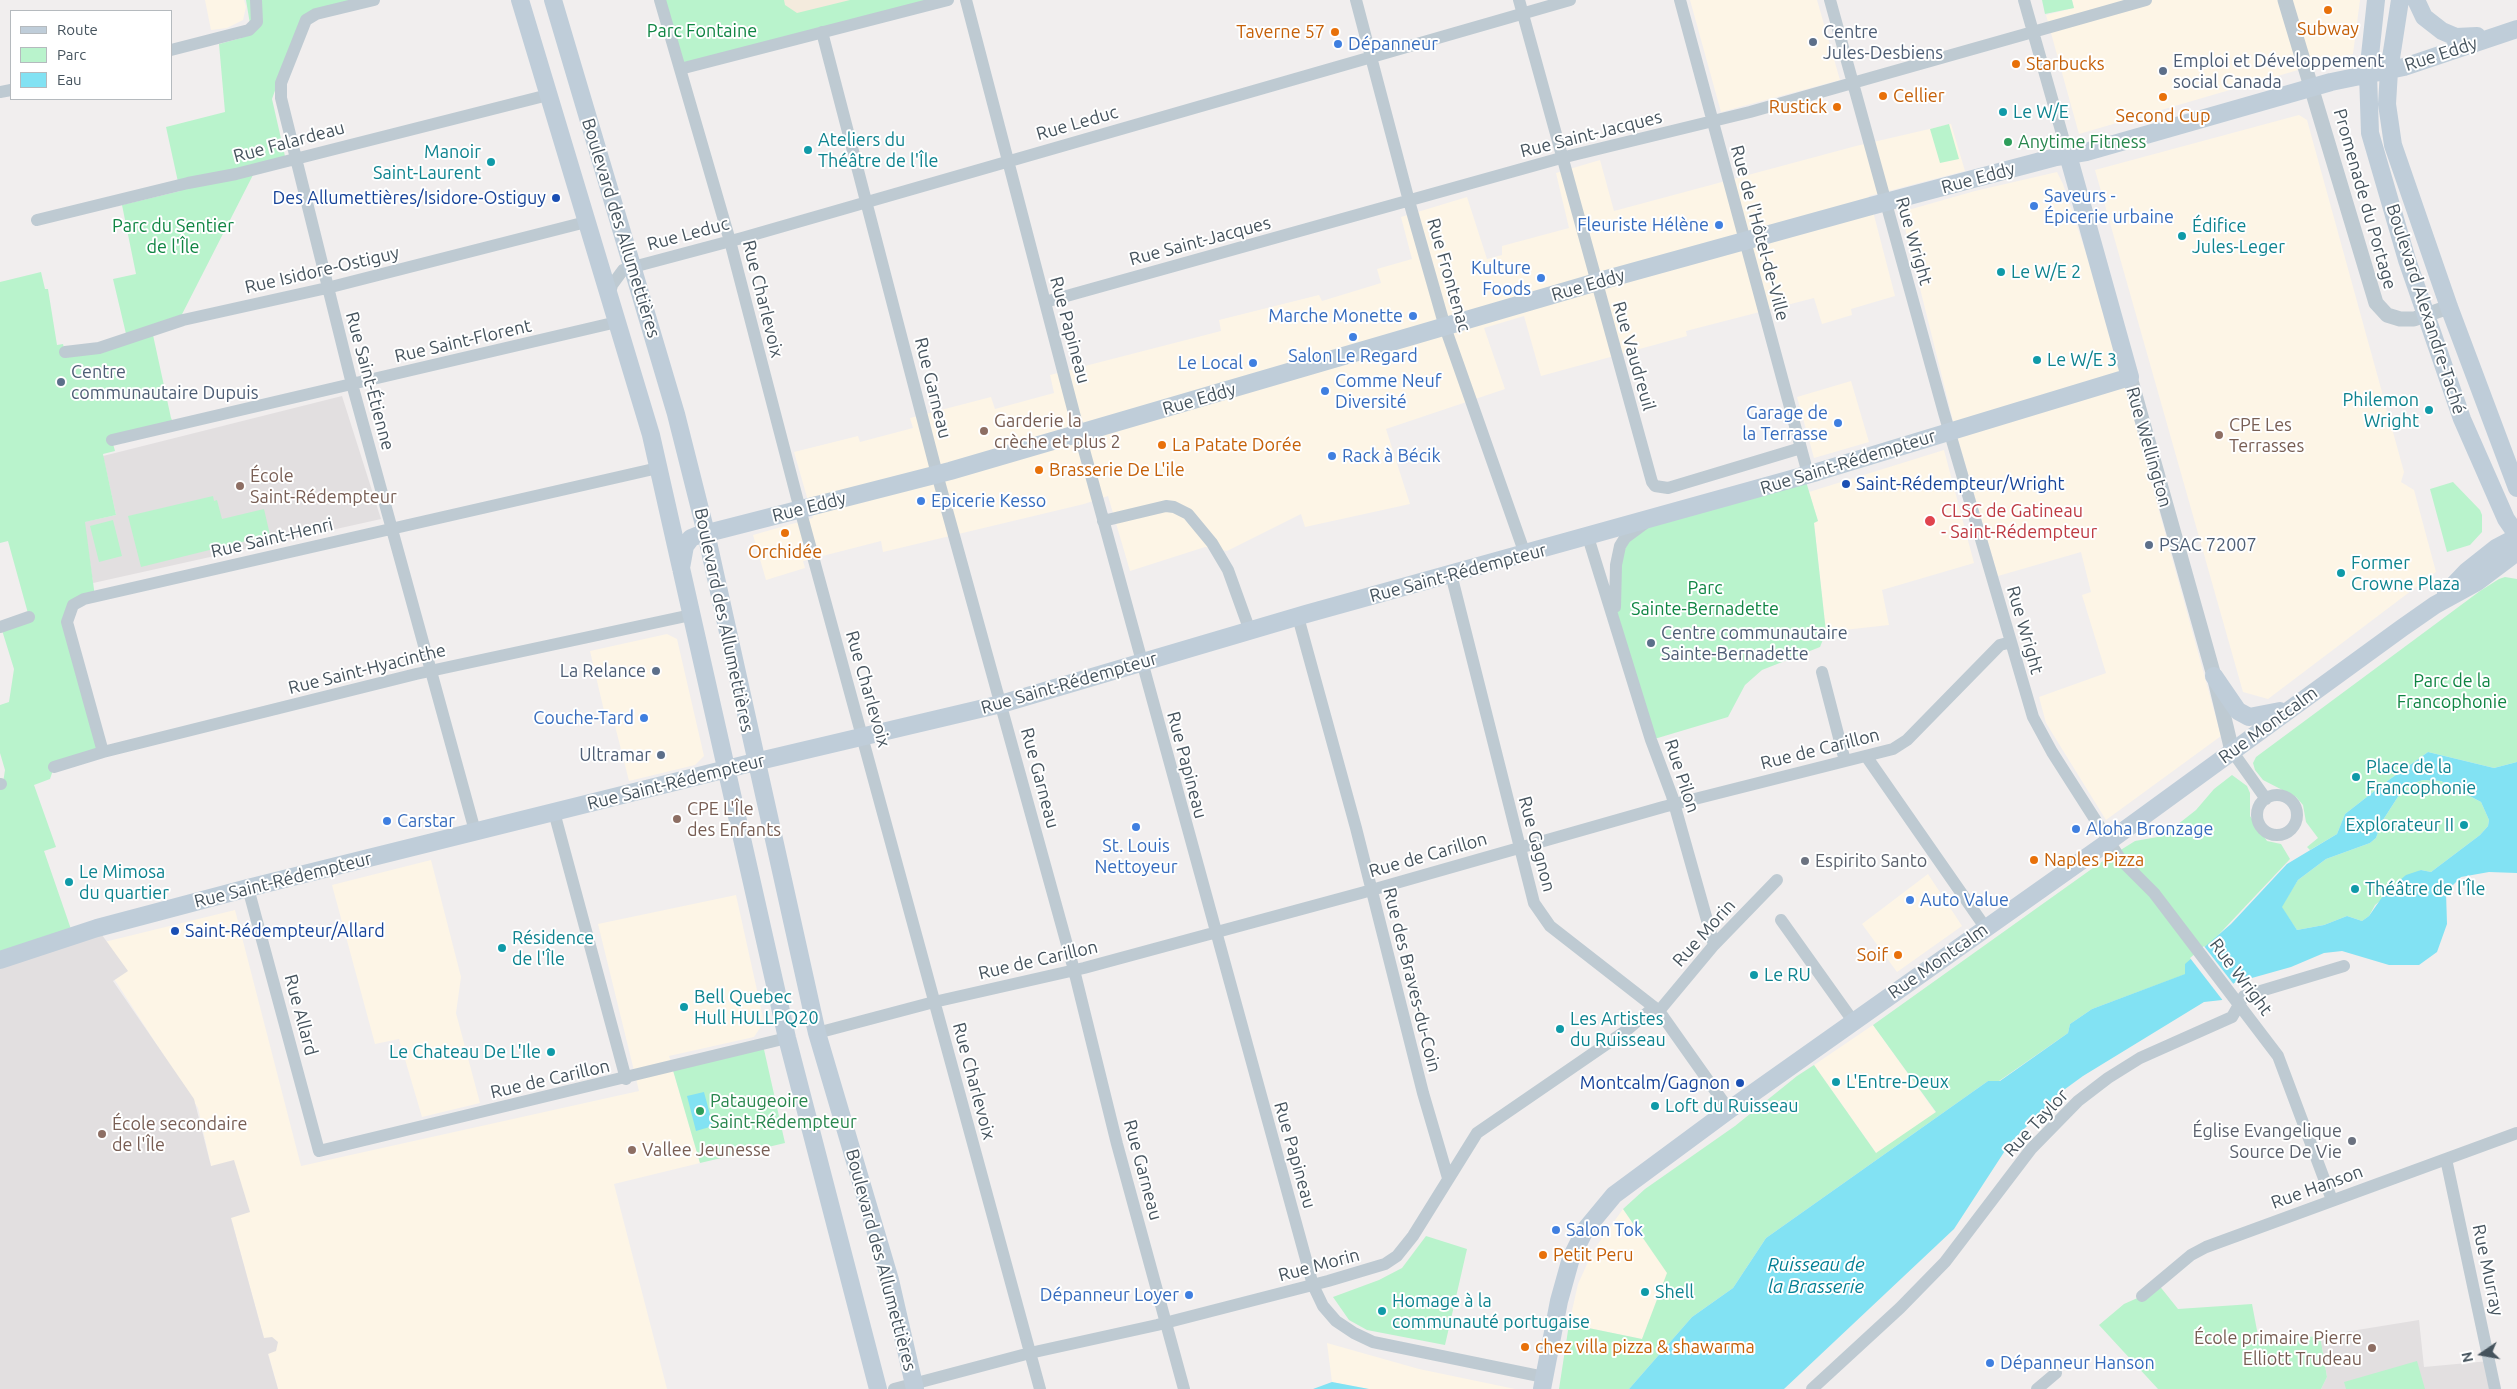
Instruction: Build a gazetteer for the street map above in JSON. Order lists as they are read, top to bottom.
{
  "streets": {
    "main road": [
      "Rue Eddy",
      "Boulevard des Allumettières",
      "Boulevard Alexandre-Taché",
      "Rue Wellington",
      "Rue Saint-Rédempteur",
      "Rue Montcalm"
    ],
    "street": [
      "Rue Leduc",
      "Rue Saint-Jacques",
      "Rue Falardeau",
      "Promenade du Portage",
      "Rue de l'Hôtel-de-Ville",
      "Rue Wright",
      "Rue Isidore-Ostiguy",
      "Rue Frontenac",
      "Rue Charlevoix",
      "Rue Papineau",
      "Rue Saint-Florent",
      "Rue Vaudreuil",
      "Rue Saint-Étienne",
      "Rue Garneau",
      "Rue Saint-Henri",
      "Rue Saint-Hyacinthe",
      "Rue de Carillon",
      "Rue Pilon",
      "Rue Gagnon",
      "Rue Morin",
      "Rue des Braves-du-Coin",
      "Rue Allard",
      "Rue Taylor",
      "Rue Hanson",
      "Rue Murray"
    ]
  },
  "crossings": [
    ["Rue Eddy", "Promenade du Portage"],
    ["Rue Eddy", "Boulevard des Allumettières"],
    ["Rue Eddy", "Rue de l'Hôtel-de-Ville"],
    ["Rue Eddy", "Rue Wright"],
    ["Rue Eddy", "Rue Frontenac"],
    ["Rue Eddy", "Rue Charlevoix"],
    ["Rue Eddy", "Boulevard Alexandre-Taché"],
    ["Rue Eddy", "Rue Papineau"],
    ["Rue Eddy", "Rue Vaudreuil"],
    ["Rue Eddy", "Rue Garneau"],
    ["Rue Eddy", "Rue Wellington"],
    ["Rue Leduc", "Boulevard des Allumettières"],
    ["Rue Leduc", "Rue Frontenac"],
    ["Rue Leduc", "Rue Charlevoix"],
    ["Rue Leduc", "Rue Papineau"],
    ["Rue Leduc", "Rue Vaudreuil"],
    ["Rue Leduc", "Rue Garneau"],
    ["Rue Saint-Jacques", "Rue de l'Hôtel-de-Ville"],
    ["Rue Saint-Jacques", "Rue Wright"],
    ["Rue Saint-Jacques", "Rue Frontenac"],
    ["Rue Saint-Jacques", "Rue Papineau"],
    ["Rue Saint-Jacques", "Rue Vaudreuil"],
    ["Rue Saint-Jacques", "Rue Wellington"],
    ["Rue Falardeau", "Boulevard des Allumettières"],
    ["Rue Falardeau", "Rue Saint-Étienne"],
    ["Promenade du Portage", "Boulevard Alexandre-Taché"],
    ["Boulevard des Allumettières", "Rue Isidore-Ostiguy"],
    ["Boulevard des Allumettières", "Rue Saint-Florent"],
    ["Boulevard des Allumettières", "Rue Saint-Rédempteur"],
    ["Boulevard des Allumettières", "Rue Saint-Henri"],
    ["Boulevard des Allumettières", "Rue Saint-Hyacinthe"],
    ["Boulevard des Allumettières", "Rue de Carillon"],
    ["Boulevard des Allumettières", "Rue Morin"],
    ["Rue de l'Hôtel-de-Ville", "Rue Vaudreuil"],
    ["Rue de l'Hôtel-de-Ville", "Rue Saint-Rédempteur"],
    ["Rue Wright", "Rue Saint-Rédempteur"],
    ["Rue Wright", "Rue Montcalm"],
    ["Rue Wright", "Rue de Carillon"],
    ["Rue Wright", "Rue Taylor"],
    ["Rue Wright", "Rue Hanson"],
    ["Rue Isidore-Ostiguy", "Rue Saint-Étienne"],
    ["Rue Frontenac", "Rue Saint-Rédempteur"],
    ["Rue Charlevoix", "Rue Saint-Rédempteur"],
    ["Rue Charlevoix", "Rue de Carillon"],
    ["Rue Charlevoix", "Rue Morin"],
    ["Boulevard Alexandre-Taché", "Rue Montcalm"],
    ["Rue Papineau", "Rue Saint-Rédempteur"],
    ["Rue Papineau", "Rue Montcalm"],
    ["Rue Papineau", "Rue de Carillon"],
    ["Rue Papineau", "Rue Morin"],
    ["Rue Saint-Florent", "Rue Saint-Étienne"],
    ["Rue Saint-Étienne", "Rue Saint-Rédempteur"],
    ["Rue Saint-Étienne", "Rue Saint-Henri"],
    ["Rue Saint-Étienne", "Rue Saint-Hyacinthe"],
    ["Rue Garneau", "Rue Saint-Rédempteur"],
    ["Rue Garneau", "Rue de Carillon"],
    ["Rue Garneau", "Rue Morin"],
    ["Rue Wellington", "Rue Saint-Rédempteur"],
    ["Rue Wellington", "Rue Montcalm"],
    ["Rue Saint-Rédempteur", "Rue Pilon"],
    ["Rue Saint-Rédempteur", "Rue Gagnon"],
    ["Rue Saint-Rédempteur", "Rue des Braves-du-Coin"],
    ["Rue Saint-Rédempteur", "Rue Allard"],
    ["Rue Saint-Henri", "Rue Saint-Hyacinthe"],
    ["Rue Montcalm", "Rue Gagnon"],
    ["Rue de Carillon", "Rue Pilon"],
    ["Rue de Carillon", "Rue Gagnon"],
    ["Rue de Carillon", "Rue des Braves-du-Coin"],
    ["Rue de Carillon", "Rue Allard"],
    ["Rue Pilon", "Rue Morin"],
    ["Rue Gagnon", "Rue Morin"],
    ["Rue Morin", "Rue des Braves-du-Coin"],
    ["Rue Hanson", "Rue Murray"]
  ],
  "water": ["Ruisseau de la Brasserie"],
  "parks": [
    "Parc Fontaine",
    "Parc du Sentier de l'Île",
    "Parc Sainte-Bernadette",
    "Parc de la Francophonie"
  ],
  "places": [
    "Subway",
    "Taverne 57",
    "Centre Jules-Desbiens",
    "Dépanneur",
    "Starbucks",
    "Emploi et Développement social Canada",
    "Cellier",
    "Second Cup",
    "Rustick",
    "Le W/E",
    "Anytime Fitness",
    "Ateliers du Théâtre de l'Île",
    "Manoir Saint-Laurent",
    "Des Allumettières/Isidore-Ostiguy",
    "Saveurs - Épicerie urbaine",
    "Fleuriste Hélène",
    "Édifice Jules-Leger",
    "Le W/E 2",
    "Kulture Foods",
    "Marche Monette",
    "Salon Le Regard",
    "Le W/E 3",
    "Le Local",
    "Centre communautaire Dupuis",
    "Comme Neuf Diversité",
    "Philemon Wright",
    "Garage de la Terrasse",
    "Garderie la crèche et plus 2",
    "CPE Les Terrasses",
    "La Patate Dorée",
    "Rack à Bécik",
    "Brasserie De L'ile",
    "Saint-Rédempteur/Wright",
    "École Saint-Rédempteur",
    "Epicerie Kesso",
    "CLSC de Gatineau - Saint-Rédempteur",
    "Orchidée",
    "PSAC 72007",
    "Former Crowne Plaza",
    "Centre communautaire Sainte-Bernadette",
    "La Relance",
    "Couche-Tard",
    "Ultramar",
    "Place de la Francophonie",
    "CPE L'Île des Enfants",
    "Carstar",
    "Explorateur II",
    "St. Louis Nettoyeur",
    "Aloha Bronzage",
    "Naples Pizza",
    "Espirito Santo",
    "Le Mimosa du quartier",
    "Théâtre de l'Île",
    "Auto Value",
    "Saint-Rédempteur/Allard",
    "Résidence de l'Île",
    "Soif",
    "Le RU",
    "Bell Quebec Hull HULLPQ20",
    "Les Artistes du Ruisseau",
    "Le Chateau De L'Ile",
    "L'Entre-Deux",
    "Montcalm/Gagnon",
    "Loft du Ruisseau",
    "Pataugeoire Saint-Rédempteur",
    "École secondaire de l'Île",
    "Église Evangelique Source De Vie",
    "Vallee Jeunesse",
    "Salon Tok",
    "Petit Peru",
    "Shell",
    "Dépanneur Loyer",
    "Homage à la communauté portugaise",
    "chez villa pizza & shawarma",
    "École primaire Pierre Elliott Trudeau",
    "Dépanneur Hanson"
  ],
  "legend": ["Route", "Parc", "Eau"],
  "north": "left"
}
